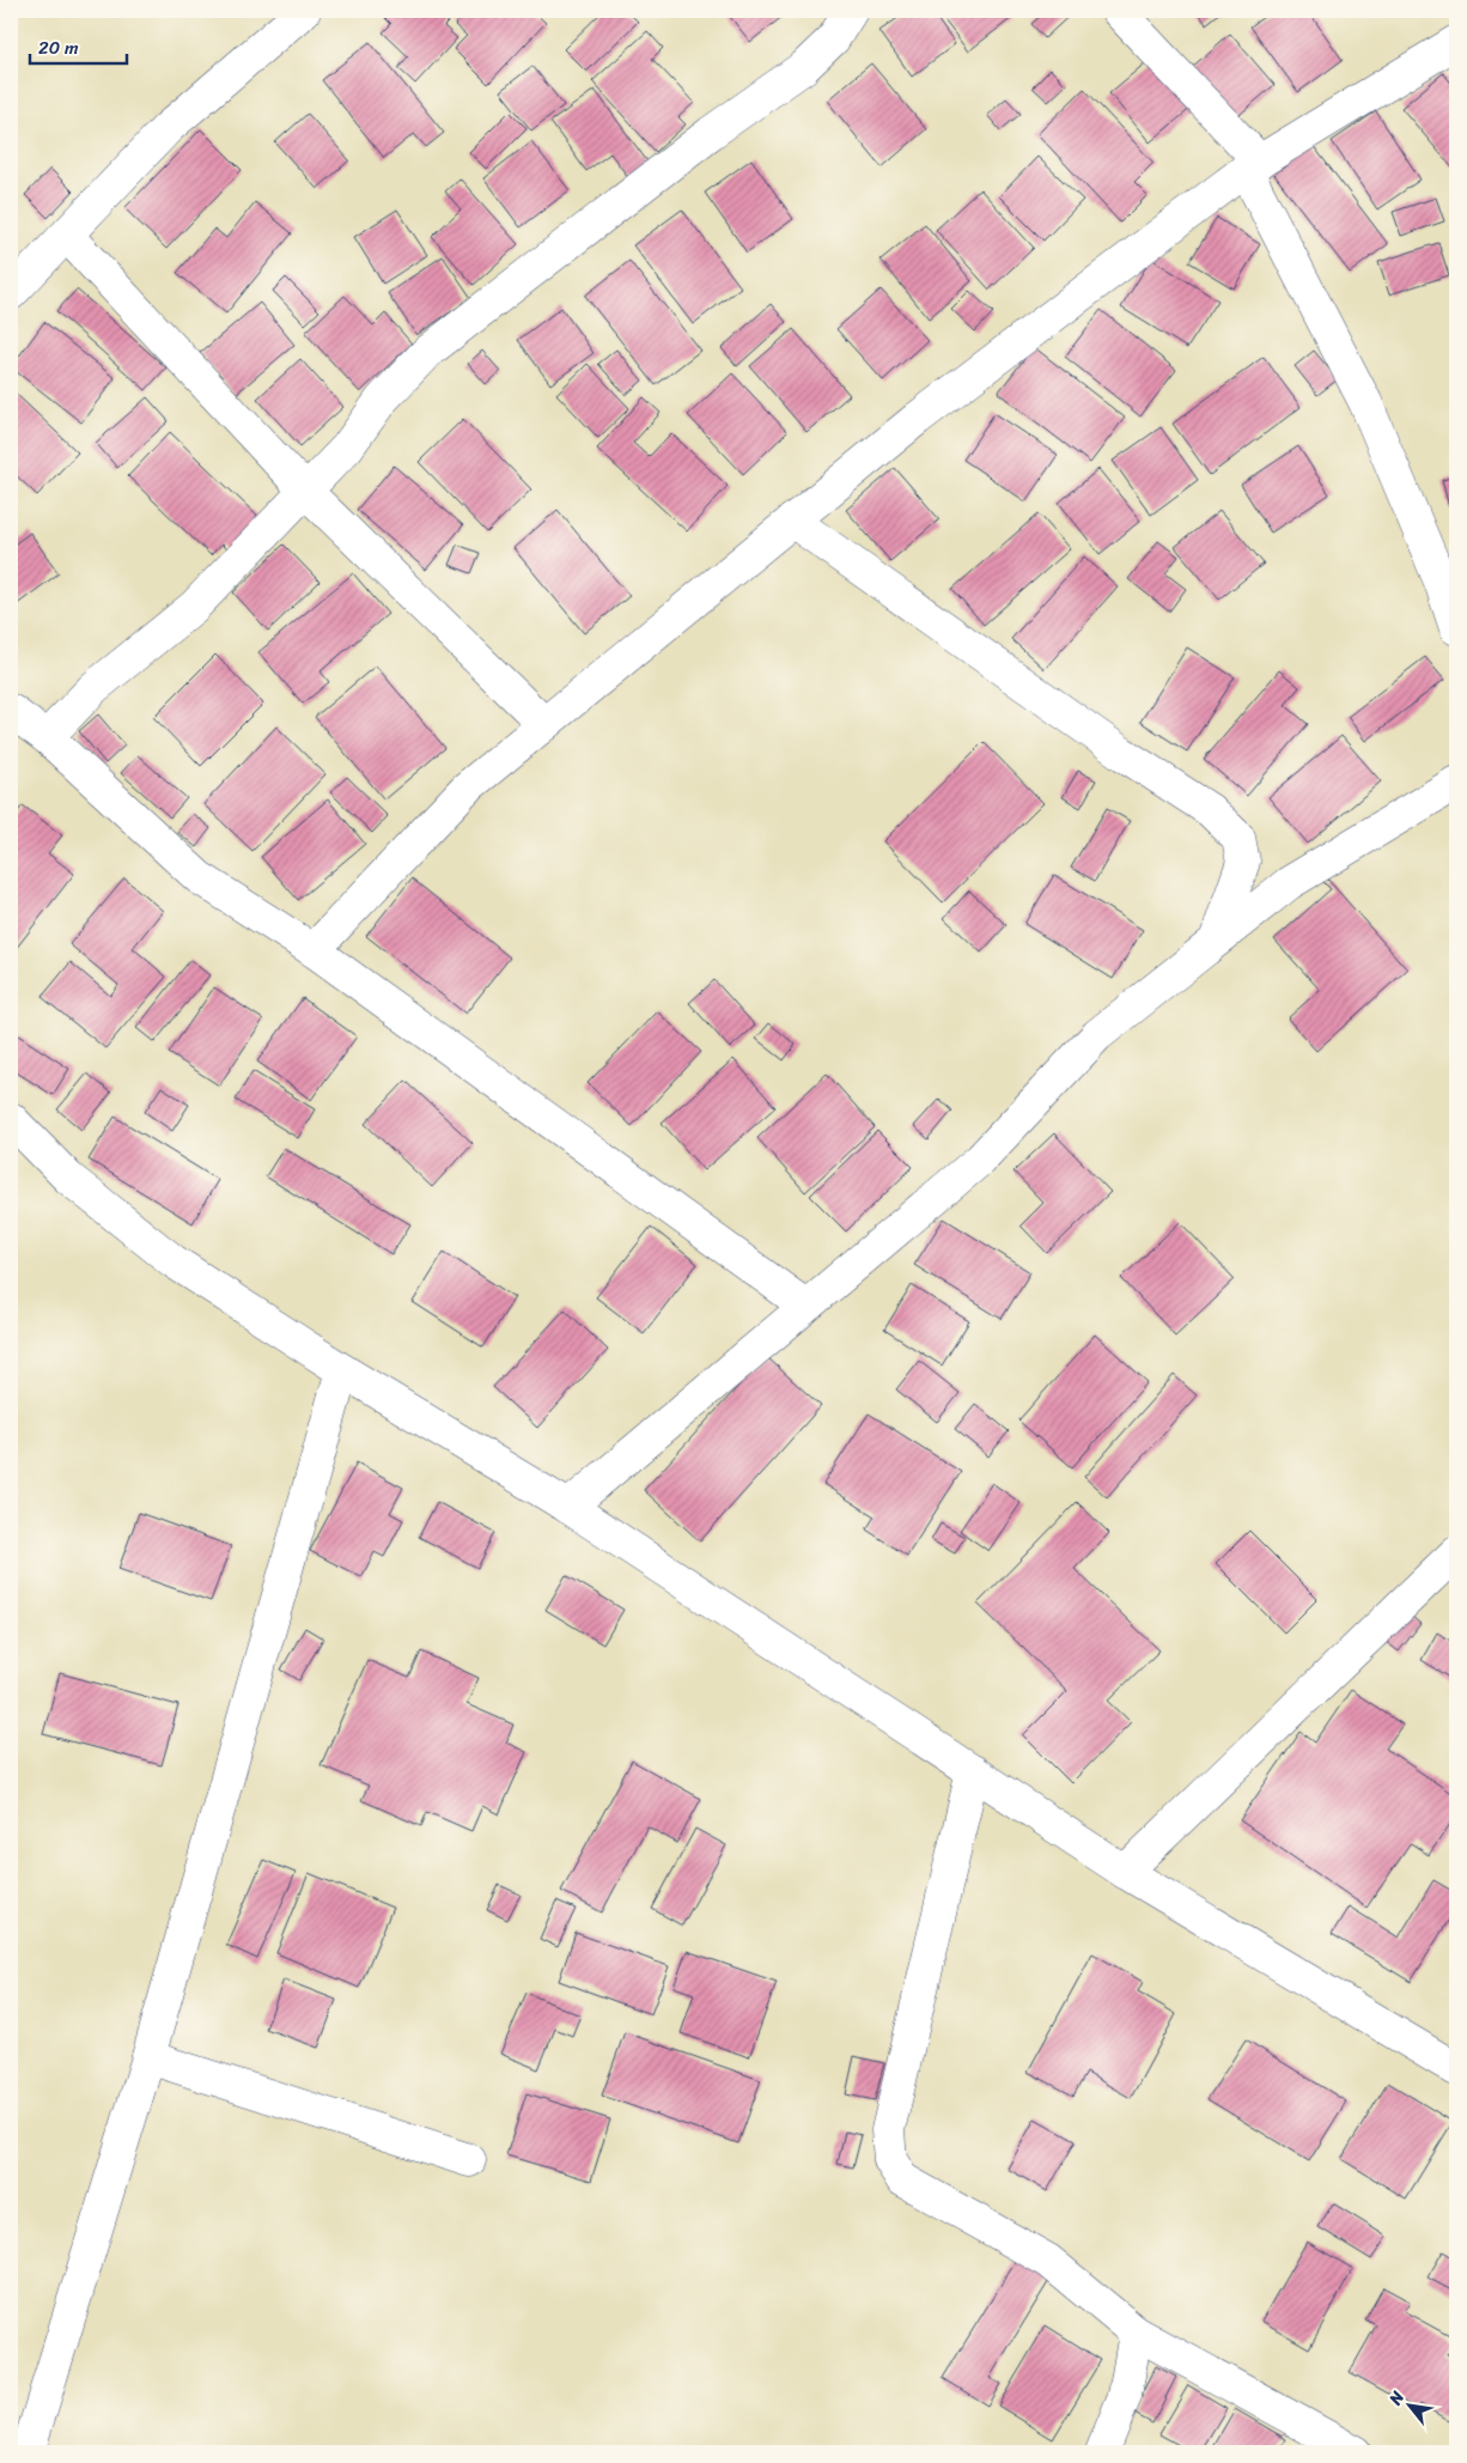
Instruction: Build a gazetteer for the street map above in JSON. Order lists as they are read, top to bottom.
{
  "scale_bar": "20 m",
  "north": "top left"
}
